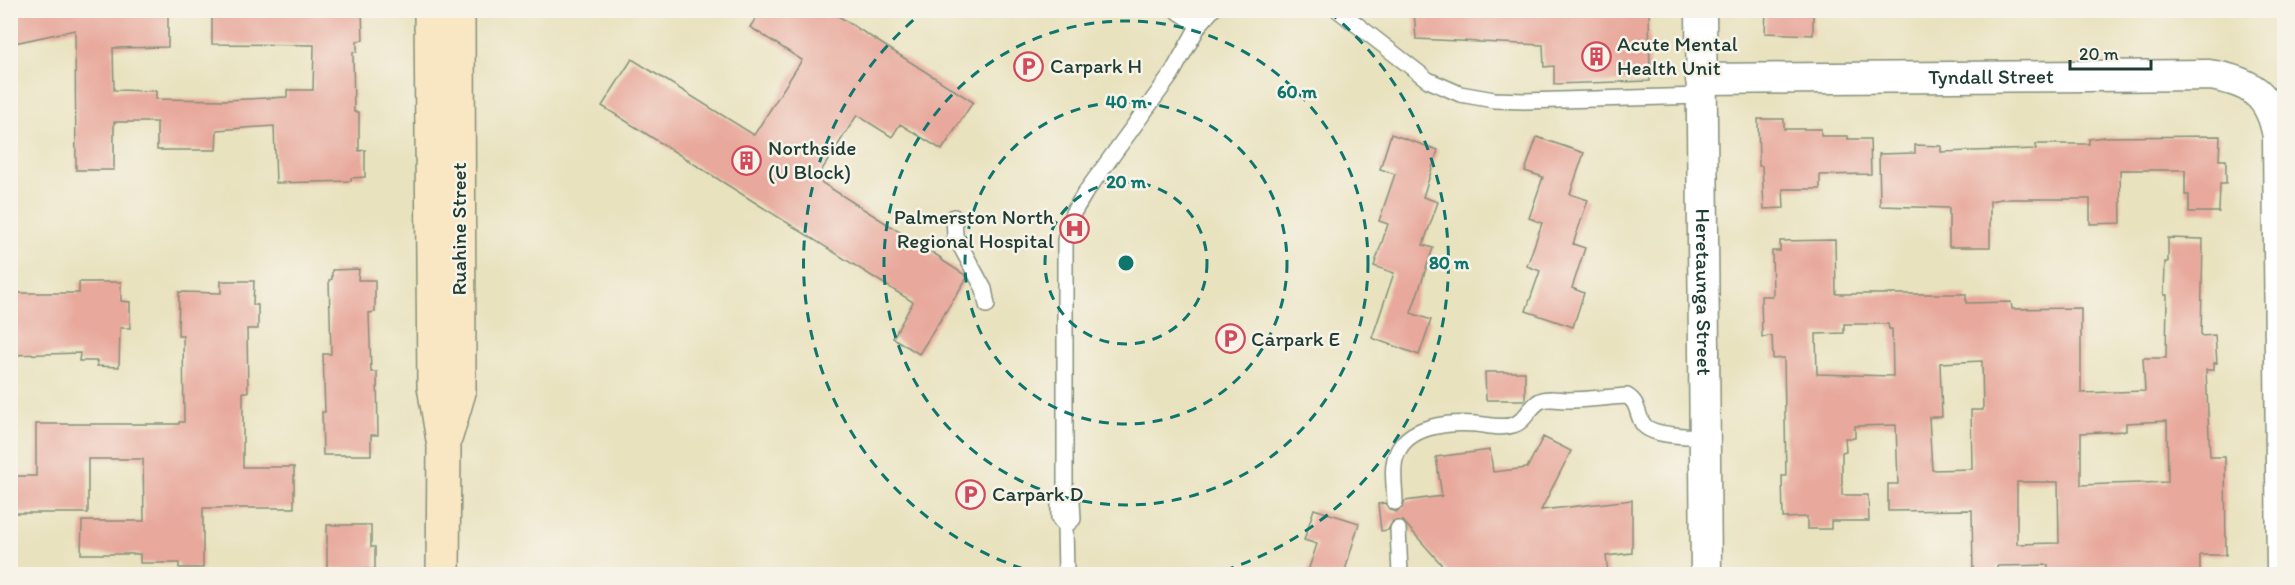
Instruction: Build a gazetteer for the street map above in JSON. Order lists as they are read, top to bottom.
{
  "streets": {
    "main road": ["Ruahine Street"],
    "street": ["Tyndall Street", "Heretaunga Street"]
  },
  "crossings": [
    ["Tyndall Street", "Heretaunga Street"]
  ],
  "places": {
    "building": ["Acute Mental Health Unit", "Northside (U Block)"],
    "parking": ["Carpark H", "Carpark E", "Carpark D"],
    "hospital": ["Palmerston North Regional Hospital"]
  },
  "scale_bar": "20 m",
  "rings": [
    "60 m",
    "40 m",
    "20 m",
    "80 m"
  ]
}
